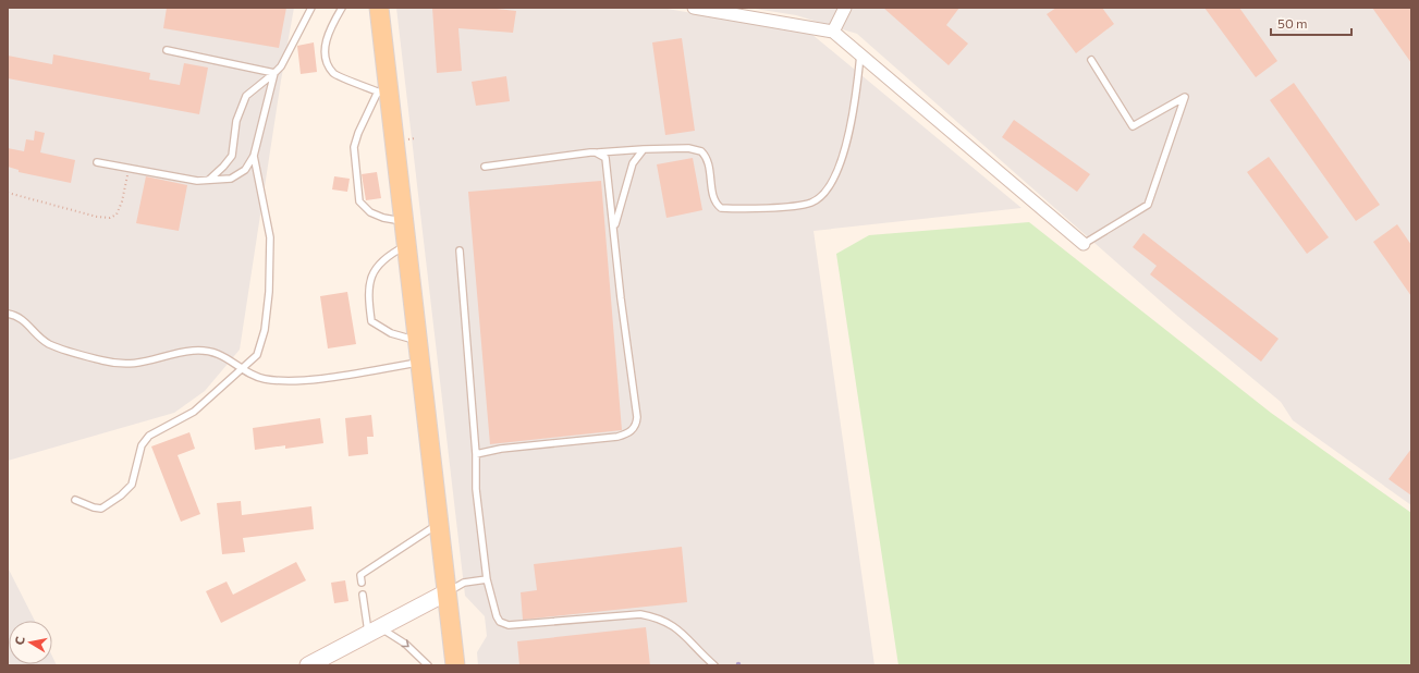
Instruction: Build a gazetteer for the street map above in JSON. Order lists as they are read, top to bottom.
{
  "scale_bar": "50 m",
  "north": "left"
}
